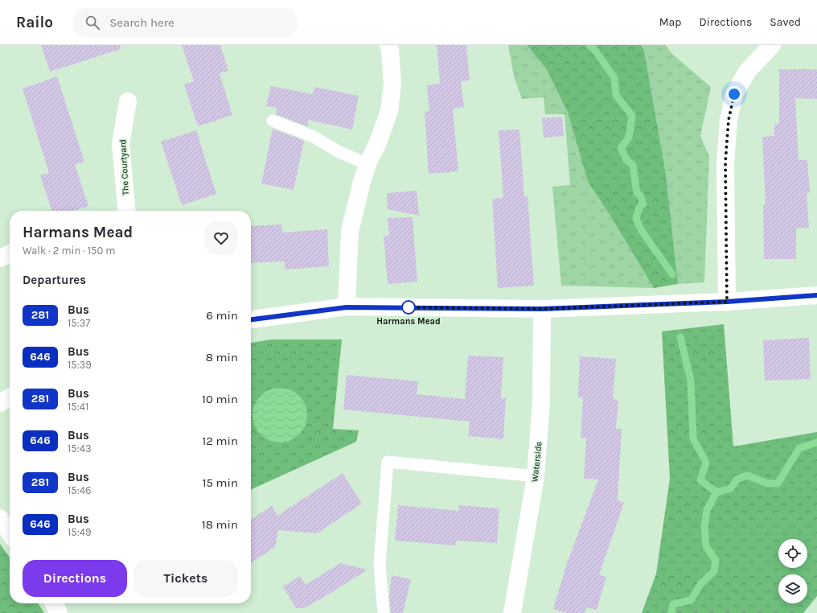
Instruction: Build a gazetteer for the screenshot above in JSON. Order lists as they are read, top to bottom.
{
  "streets": {
    "street": ["The Courtyard", "Waterside"]
  },
  "places": ["Harmans Mead"],
  "lines": ["bus line 281"],
  "page": {
    "header": "Railo",
    "search": "Search here",
    "nav": ["Map", "Directions", "Saved"],
    "heading": [
      ["Harmans Mead", "Walk · 2 min · 150 m"],
      "Departures"
    ],
    "list": [
      {
        "mark": "281",
        "name": "Bus",
        "note": "15:37",
        "value": "6 min"
      },
      {
        "mark": "646",
        "name": "Bus",
        "note": "15:39",
        "value": "8 min"
      },
      {
        "mark": "281",
        "name": "Bus",
        "note": "15:41",
        "value": "10 min"
      },
      {
        "mark": "646",
        "name": "Bus",
        "note": "15:43",
        "value": "12 min"
      },
      {
        "mark": "281",
        "name": "Bus",
        "note": "15:46",
        "value": "15 min"
      },
      {
        "mark": "646",
        "name": "Bus",
        "note": "15:49",
        "value": "18 min"
      }
    ],
    "buttons": ["Directions", "Tickets"]
  }
}
